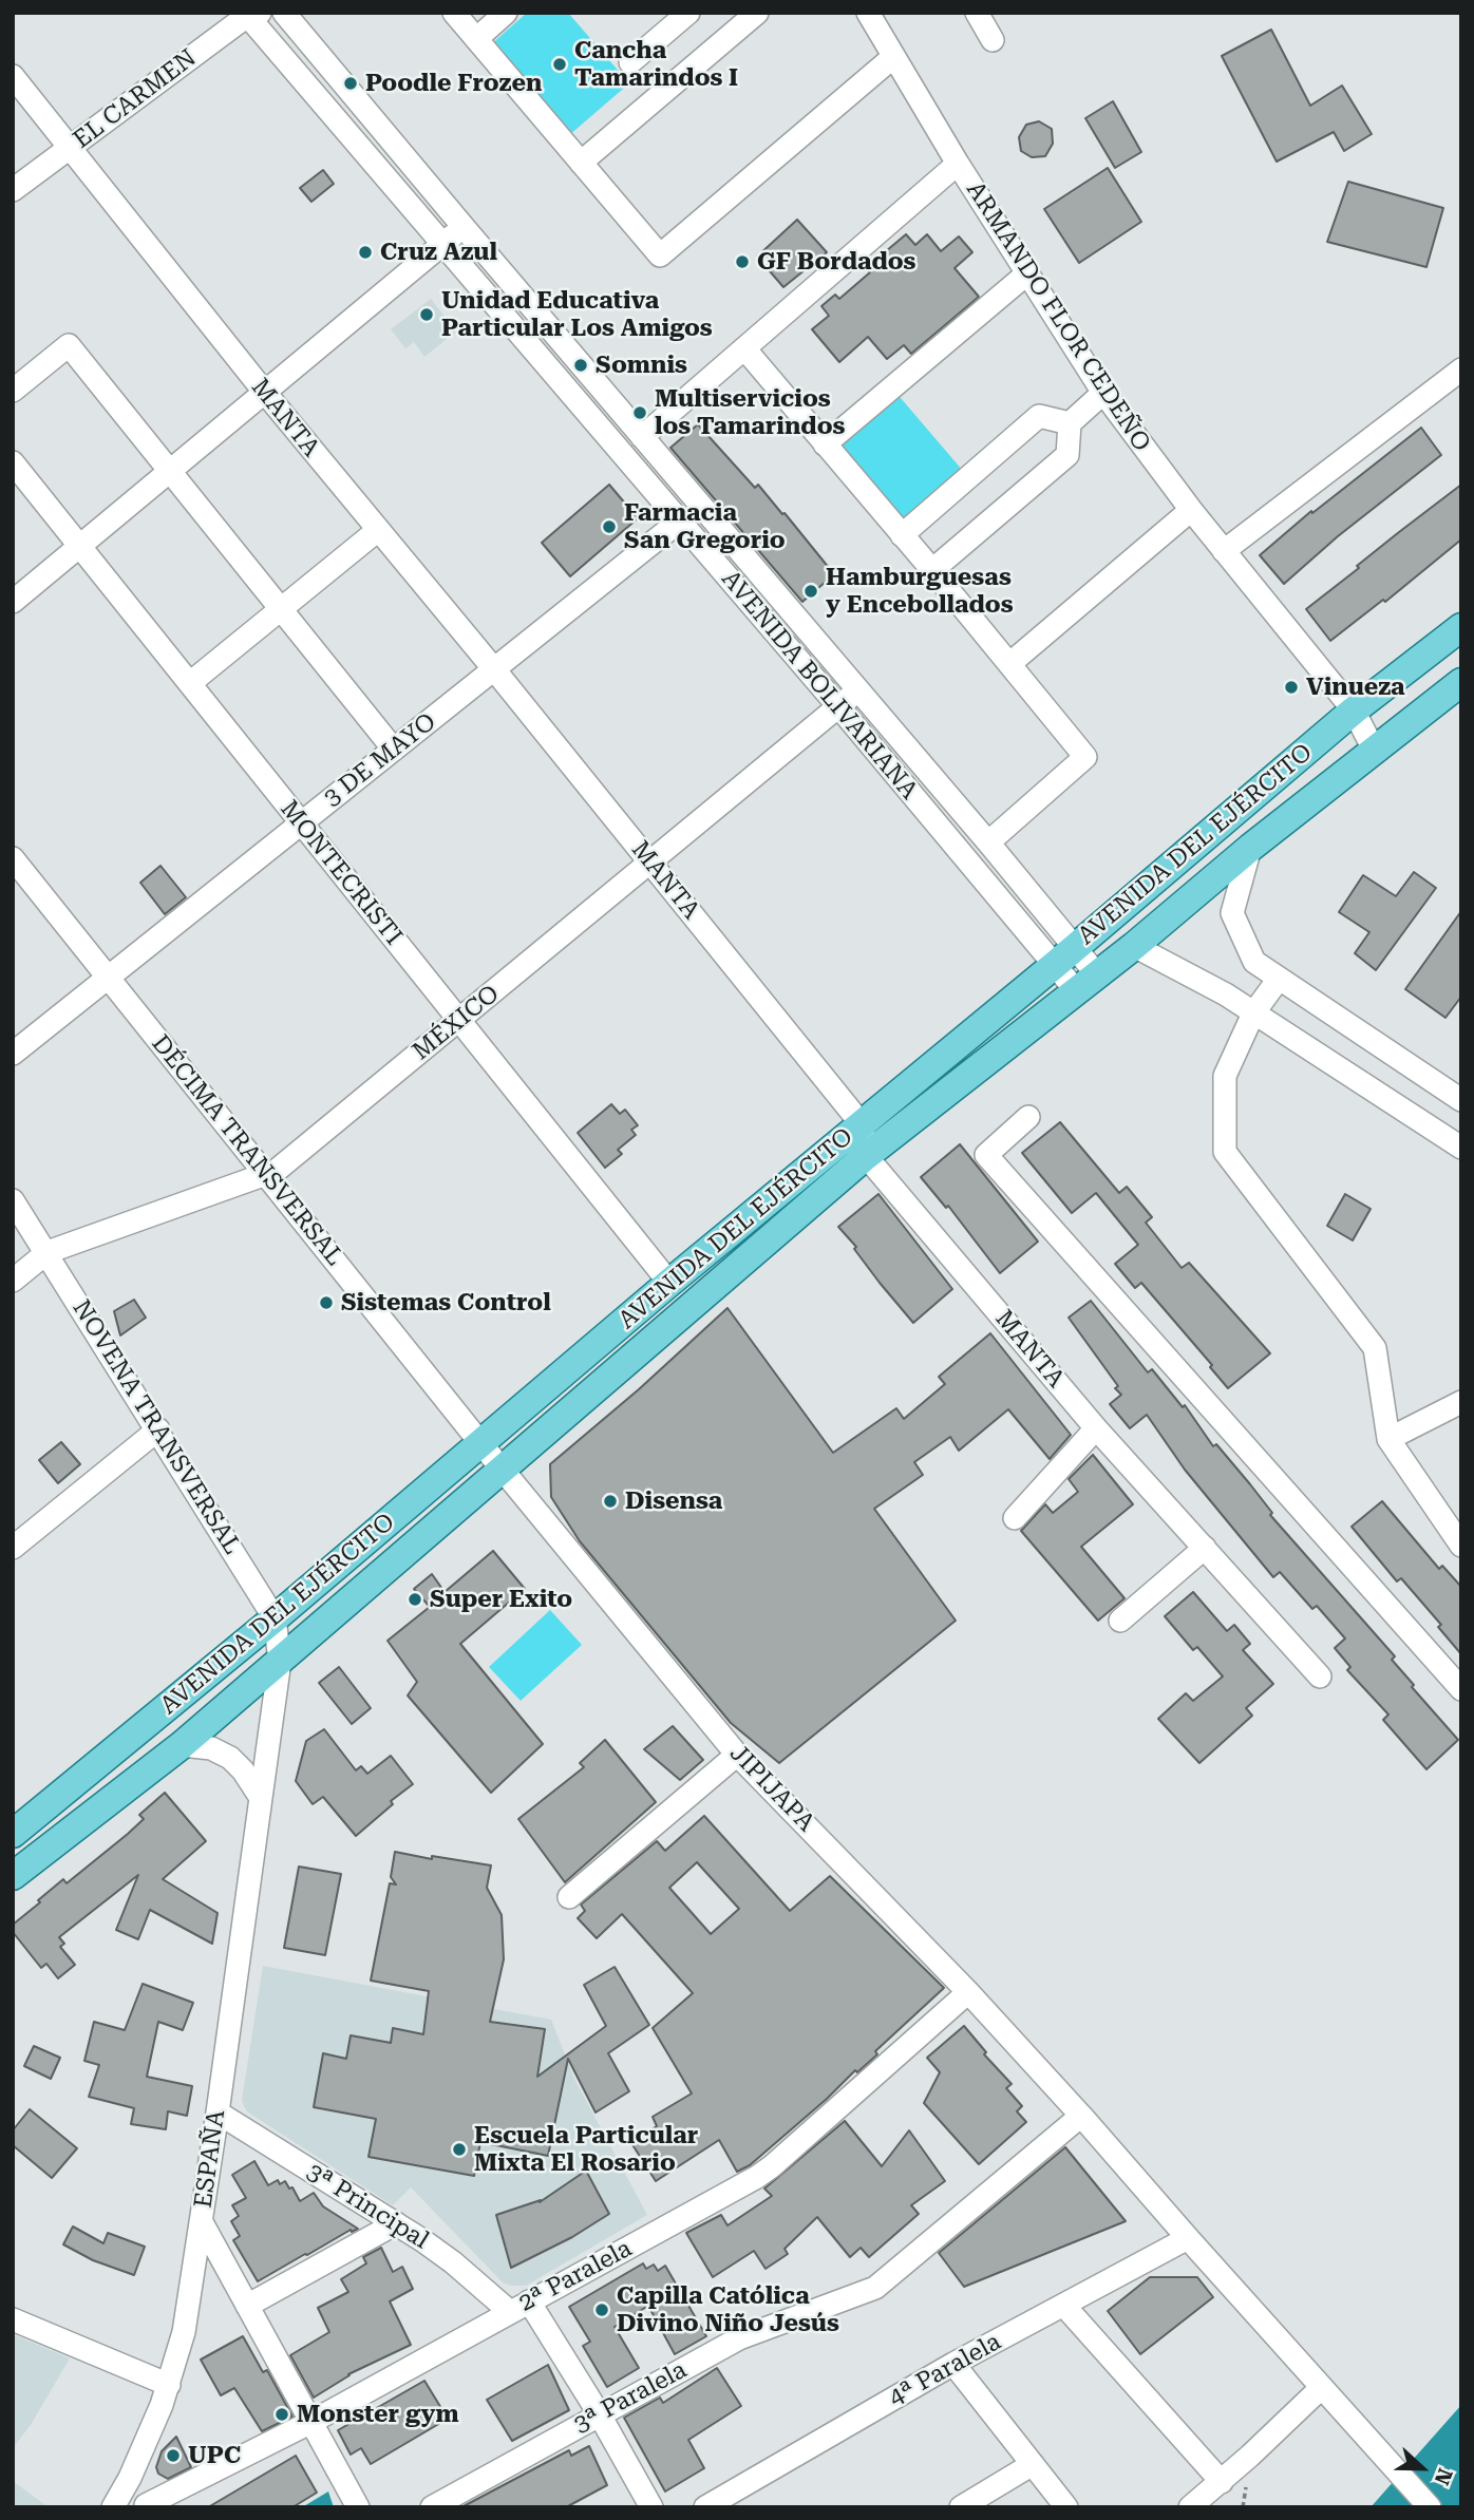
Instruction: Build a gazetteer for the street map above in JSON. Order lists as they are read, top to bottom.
{
  "streets": {
    "main road": ["AVENIDA DEL EJÉRCITO"],
    "street": [
      "EL CARMEN",
      "ARMANDO FLOR CEDEÑO",
      "MANTA",
      "AVENIDA BOLIVARIANA",
      "3 DE MAYO",
      "MONTECRISTI",
      "MÉXICO",
      "DÉCIMA TRANSVERSAL",
      "NOVENA TRANSVERSAL",
      "JIPIJAPA",
      "ESPAÑA",
      "3ª Principal",
      "2ª Paralela",
      "4ª Paralela",
      "3ª Paralela"
    ]
  },
  "crossings": [
    ["EL CARMEN", "MANTA"],
    ["EL CARMEN", "AVENIDA BOLIVARIANA"],
    ["ARMANDO FLOR CEDEÑO", "AVENIDA DEL EJÉRCITO"],
    ["MANTA", "3 DE MAYO"],
    ["MANTA", "AVENIDA DEL EJÉRCITO"],
    ["MANTA", "MÉXICO"],
    ["AVENIDA BOLIVARIANA", "3 DE MAYO"],
    ["AVENIDA BOLIVARIANA", "AVENIDA DEL EJÉRCITO"],
    ["AVENIDA BOLIVARIANA", "MÉXICO"],
    ["3 DE MAYO", "MONTECRISTI"],
    ["3 DE MAYO", "DÉCIMA TRANSVERSAL"],
    ["AVENIDA DEL EJÉRCITO", "MONTECRISTI"],
    ["AVENIDA DEL EJÉRCITO", "DÉCIMA TRANSVERSAL"],
    ["AVENIDA DEL EJÉRCITO", "NOVENA TRANSVERSAL"],
    ["AVENIDA DEL EJÉRCITO", "JIPIJAPA"],
    ["AVENIDA DEL EJÉRCITO", "ESPAÑA"],
    ["MONTECRISTI", "MÉXICO"],
    ["MÉXICO", "DÉCIMA TRANSVERSAL"],
    ["MÉXICO", "NOVENA TRANSVERSAL"],
    ["DÉCIMA TRANSVERSAL", "JIPIJAPA"],
    ["NOVENA TRANSVERSAL", "ESPAÑA"],
    ["JIPIJAPA", "2ª Paralela"],
    ["JIPIJAPA", "4ª Paralela"],
    ["JIPIJAPA", "3ª Paralela"],
    ["ESPAÑA", "3ª Principal"],
    ["3ª Principal", "2ª Paralela"],
    ["3ª Principal", "3ª Paralela"]
  ],
  "places": [
    "Cancha Tamarindos I",
    "Poodle Frozen",
    "Cruz Azul",
    "GF Bordados",
    "Unidad Educativa Particular Los Amigos",
    "Somnis",
    "Multiservicios los Tamarindos",
    "Farmacia San Gregorio",
    "Hamburguesas y Encebollados",
    "Vinueza",
    "Sistemas Control",
    "Disensa",
    "Super Exito",
    "Escuela Particular Mixta El Rosario",
    "Capilla Católica Divino Niño Jesús",
    "Monster gym",
    "UPC"
  ],
  "north": "right"
}
